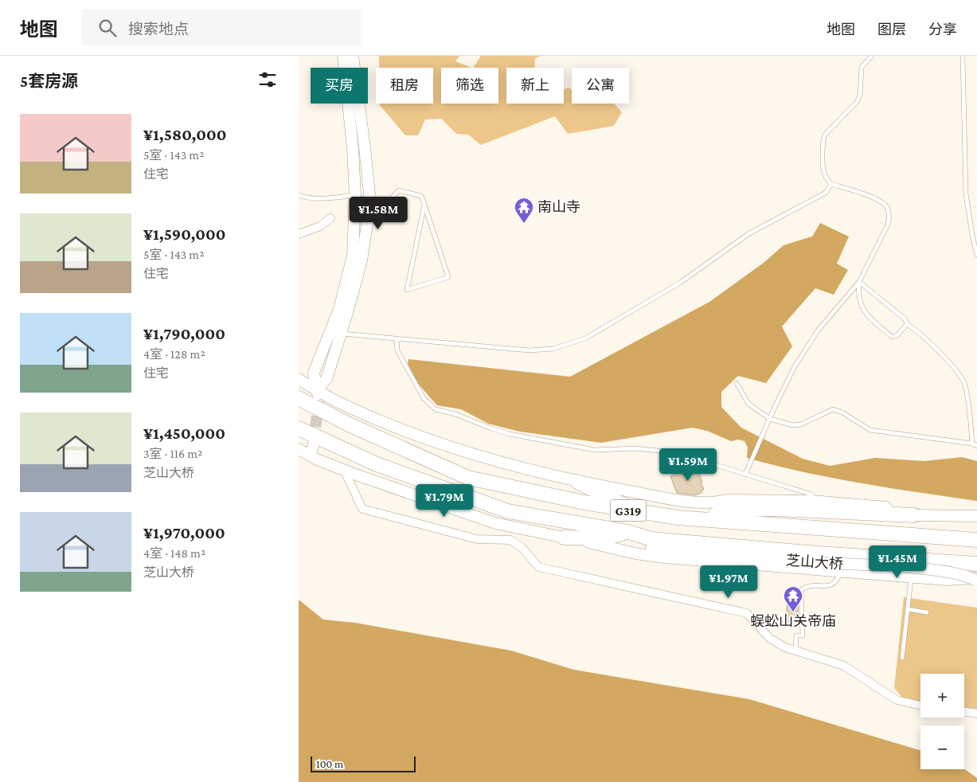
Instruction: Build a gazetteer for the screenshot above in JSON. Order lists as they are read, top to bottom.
{
  "streets": {
    "highway": ["G319"],
    "street": ["芝山大桥"]
  },
  "places": {
    "temple": ["南山寺", "蜈蚣山关帝庙"]
  },
  "scale_bar": "100 m",
  "page": {
    "header": "地图",
    "search": "搜索地点",
    "nav": ["地图", "图层", "分享"],
    "heading": "5套房源",
    "chip": [
      "买房",
      "租房",
      "筛选",
      "新上",
      "公寓"
    ],
    "list": [
      {
        "name": "¥1,580,000",
        "note": "5室 · 143 m² · 住宅"
      },
      {
        "name": "¥1,590,000",
        "note": "5室 · 143 m² · 住宅"
      },
      {
        "name": "¥1,790,000",
        "note": "4室 · 128 m² · 住宅"
      },
      {
        "name": "¥1,450,000",
        "note": "3室 · 116 m² · 芝山大桥"
      },
      {
        "name": "¥1,970,000",
        "note": "4室 · 148 m² · 芝山大桥"
      }
    ],
    "price": [
      "¥1.58M",
      "¥1.59M",
      "¥1.79M",
      "¥1.45M",
      "¥1.97M"
    ],
    "map_buttons": ["+", "−"],
    "scale": "100 m"
  }
}
